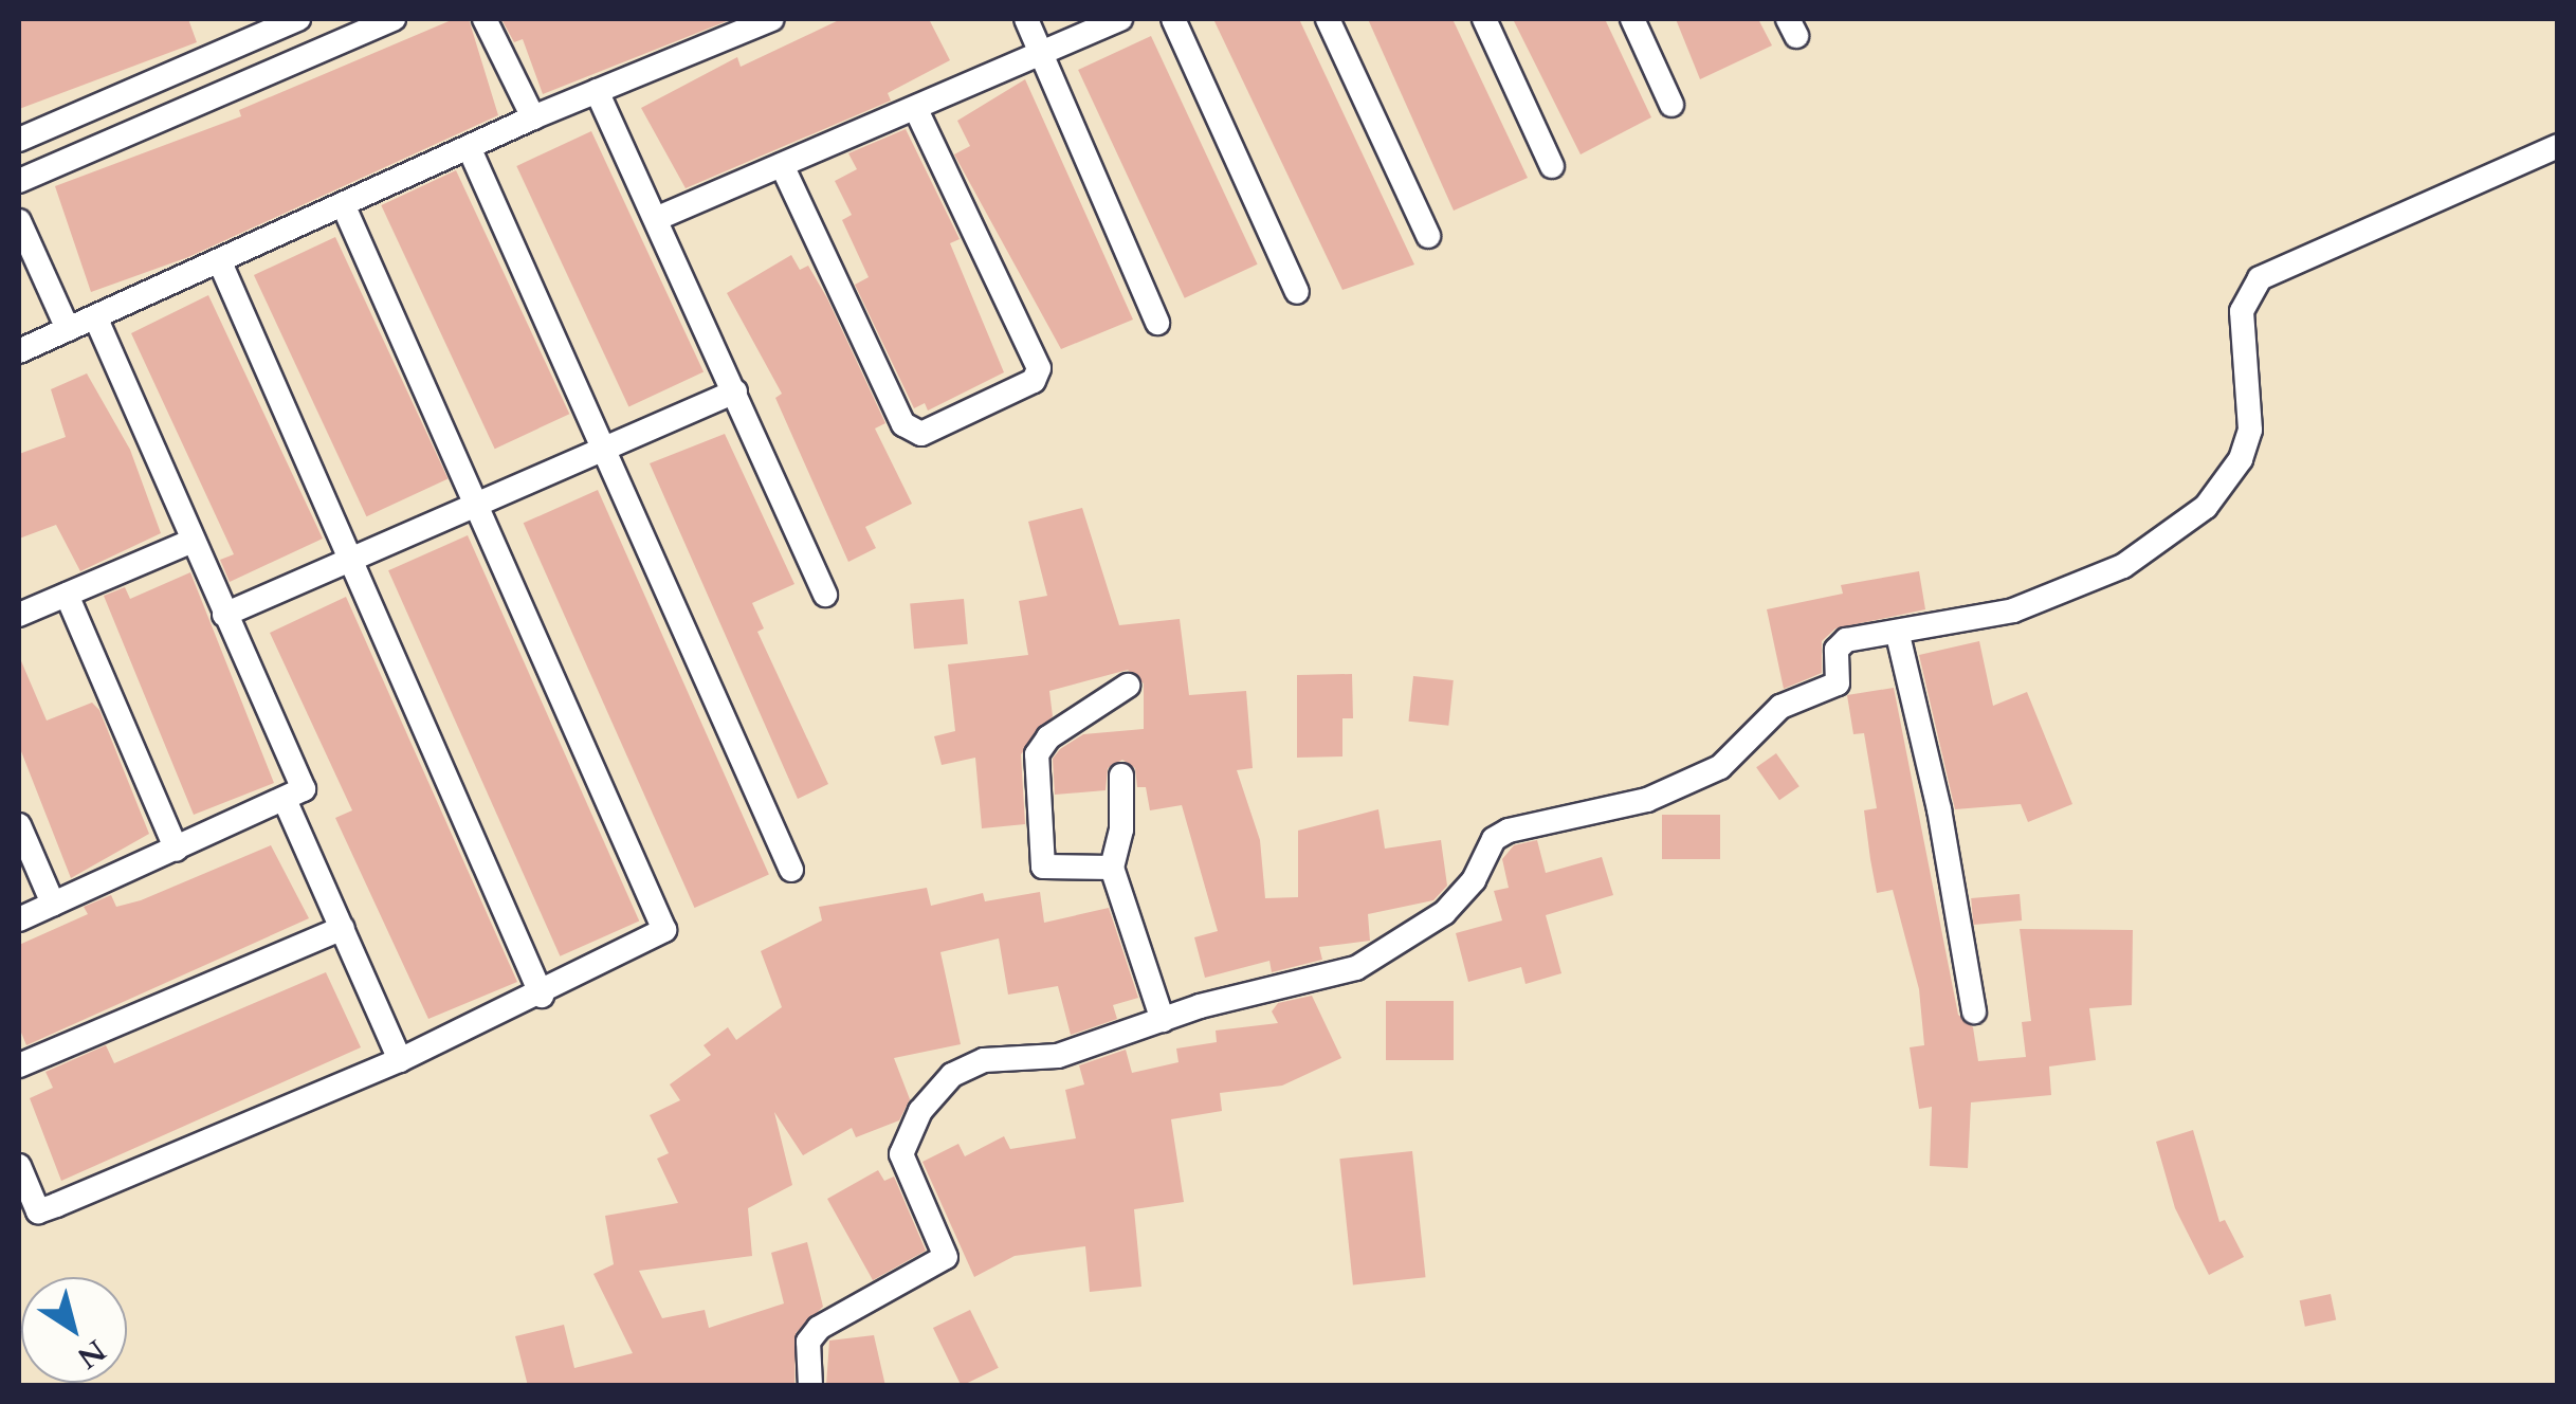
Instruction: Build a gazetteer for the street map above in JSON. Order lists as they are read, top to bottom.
{
  "north": "bottom right"
}
